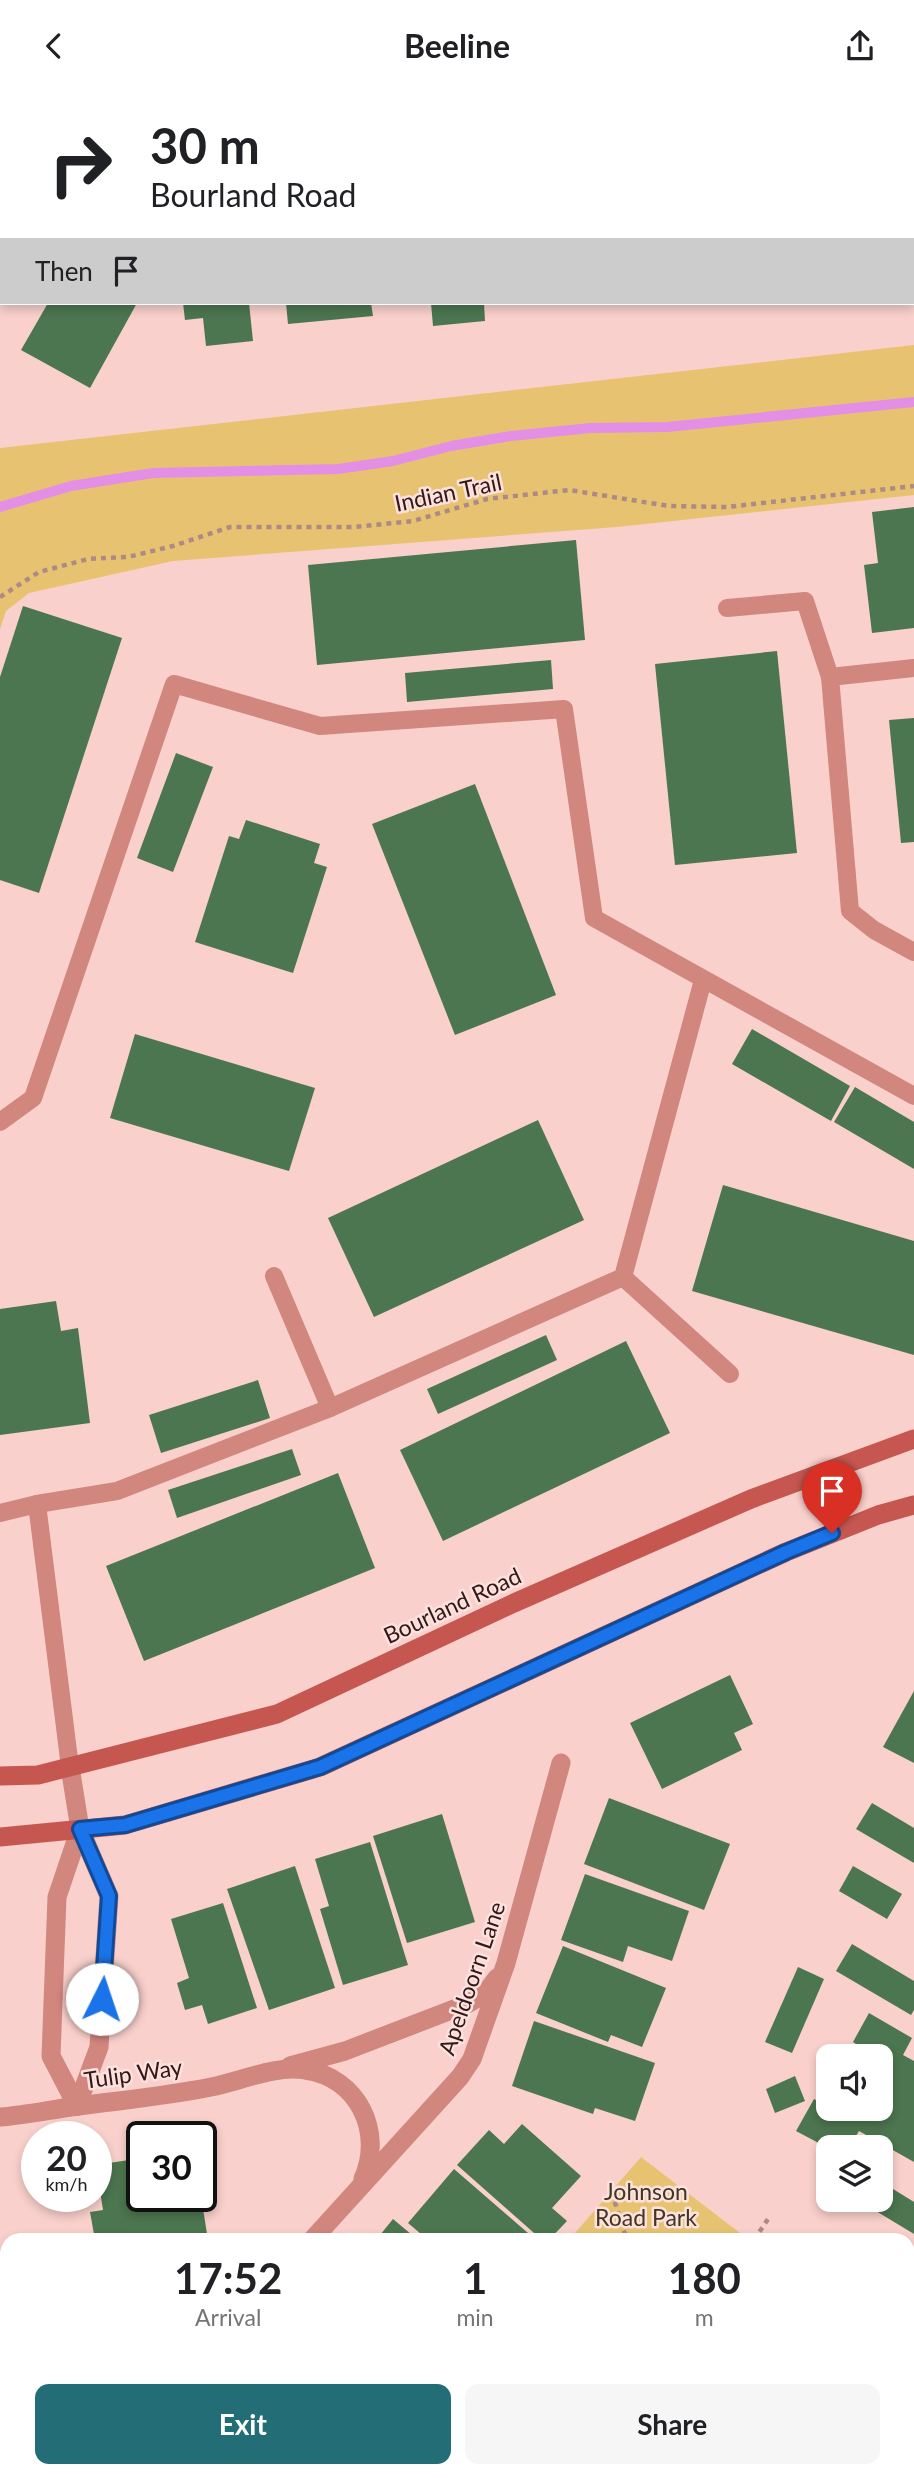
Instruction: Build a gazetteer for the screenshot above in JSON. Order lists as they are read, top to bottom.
{
  "streets": {
    "main road": ["Bourland Road"],
    "street": ["Apeldoorn Lane", "Tulip Way"],
    "path": ["Indian Trail"]
  },
  "crossings": [
    ["Apeldoorn Lane", "Tulip Way"]
  ],
  "parks": ["Johnson Road Park"],
  "page": {
    "header": "Beeline",
    "turn": ["30 m", "Bourland Road"],
    "then": "Then",
    "speed": "20 km/h",
    "limit": "30",
    "eta": [
      "17:52",
      "Arrival",
      "1",
      "min",
      "180",
      "m"
    ],
    "buttons": ["Exit", "Share"]
  }
}
